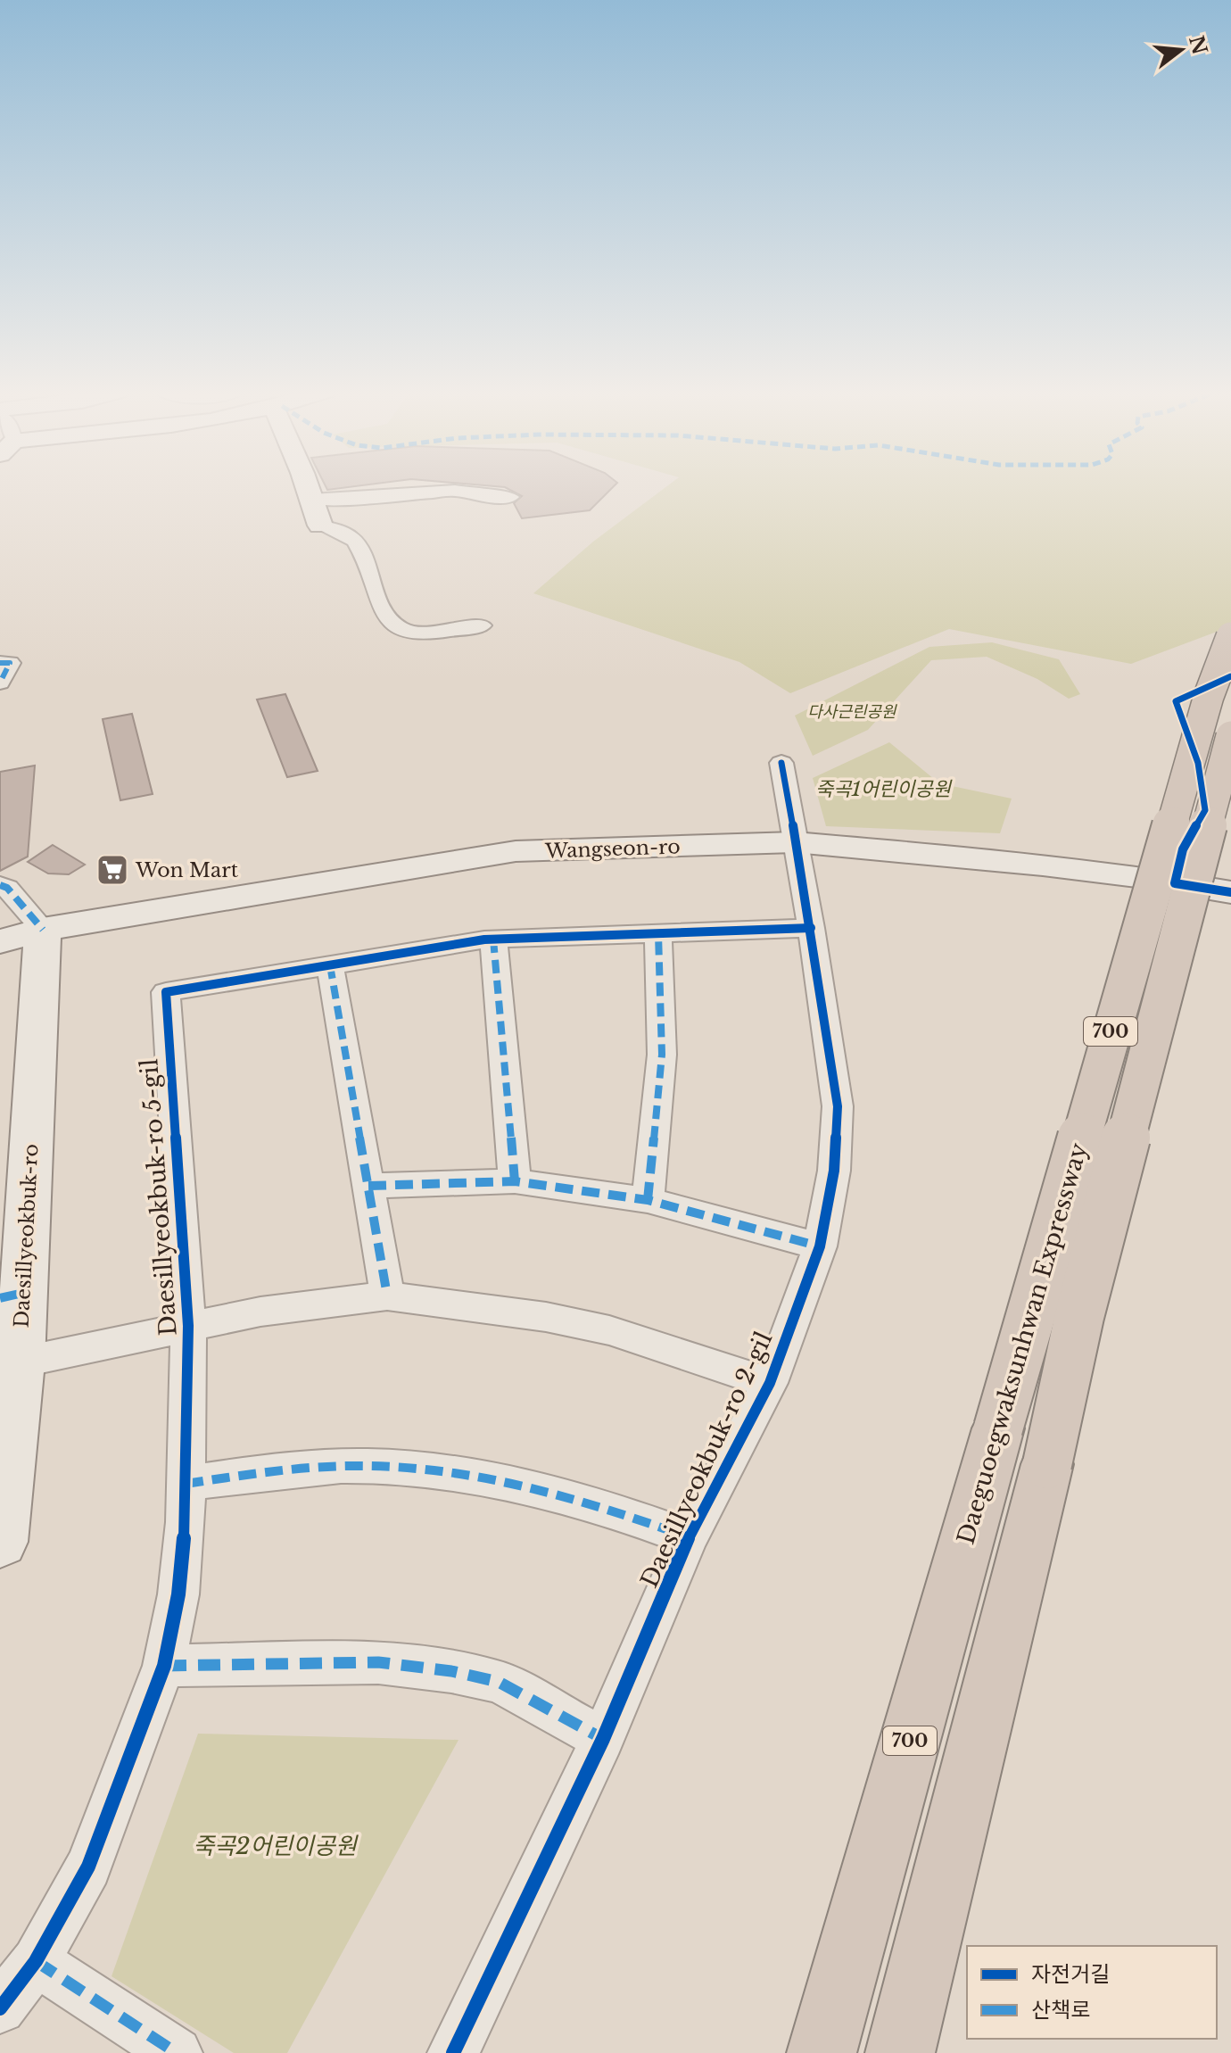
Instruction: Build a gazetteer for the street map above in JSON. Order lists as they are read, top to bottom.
{
  "streets": {
    "highway": ["700", "Daeguoegwaksunhwan Expressway"],
    "street": [
      "Wangseon-ro",
      "Daesillyeokbuk-ro 5-gil",
      "Daesillyeokbuk-ro",
      "Daesillyeokbuk-ro 2-gil"
    ]
  },
  "crossings": [
    ["Wangseon-ro", "Daesillyeokbuk-ro"],
    ["Wangseon-ro", "Daesillyeokbuk-ro 2-gil"],
    ["Daesillyeokbuk-ro 5-gil", "Daesillyeokbuk-ro 2-gil"]
  ],
  "parks": ["다사근린공원", "죽곡1어린이공원", "죽곡2어린이공원"],
  "places": {
    "supermarket": ["Won Mart"]
  },
  "legend": ["자전거길", "산책로"],
  "north": "right"
}
